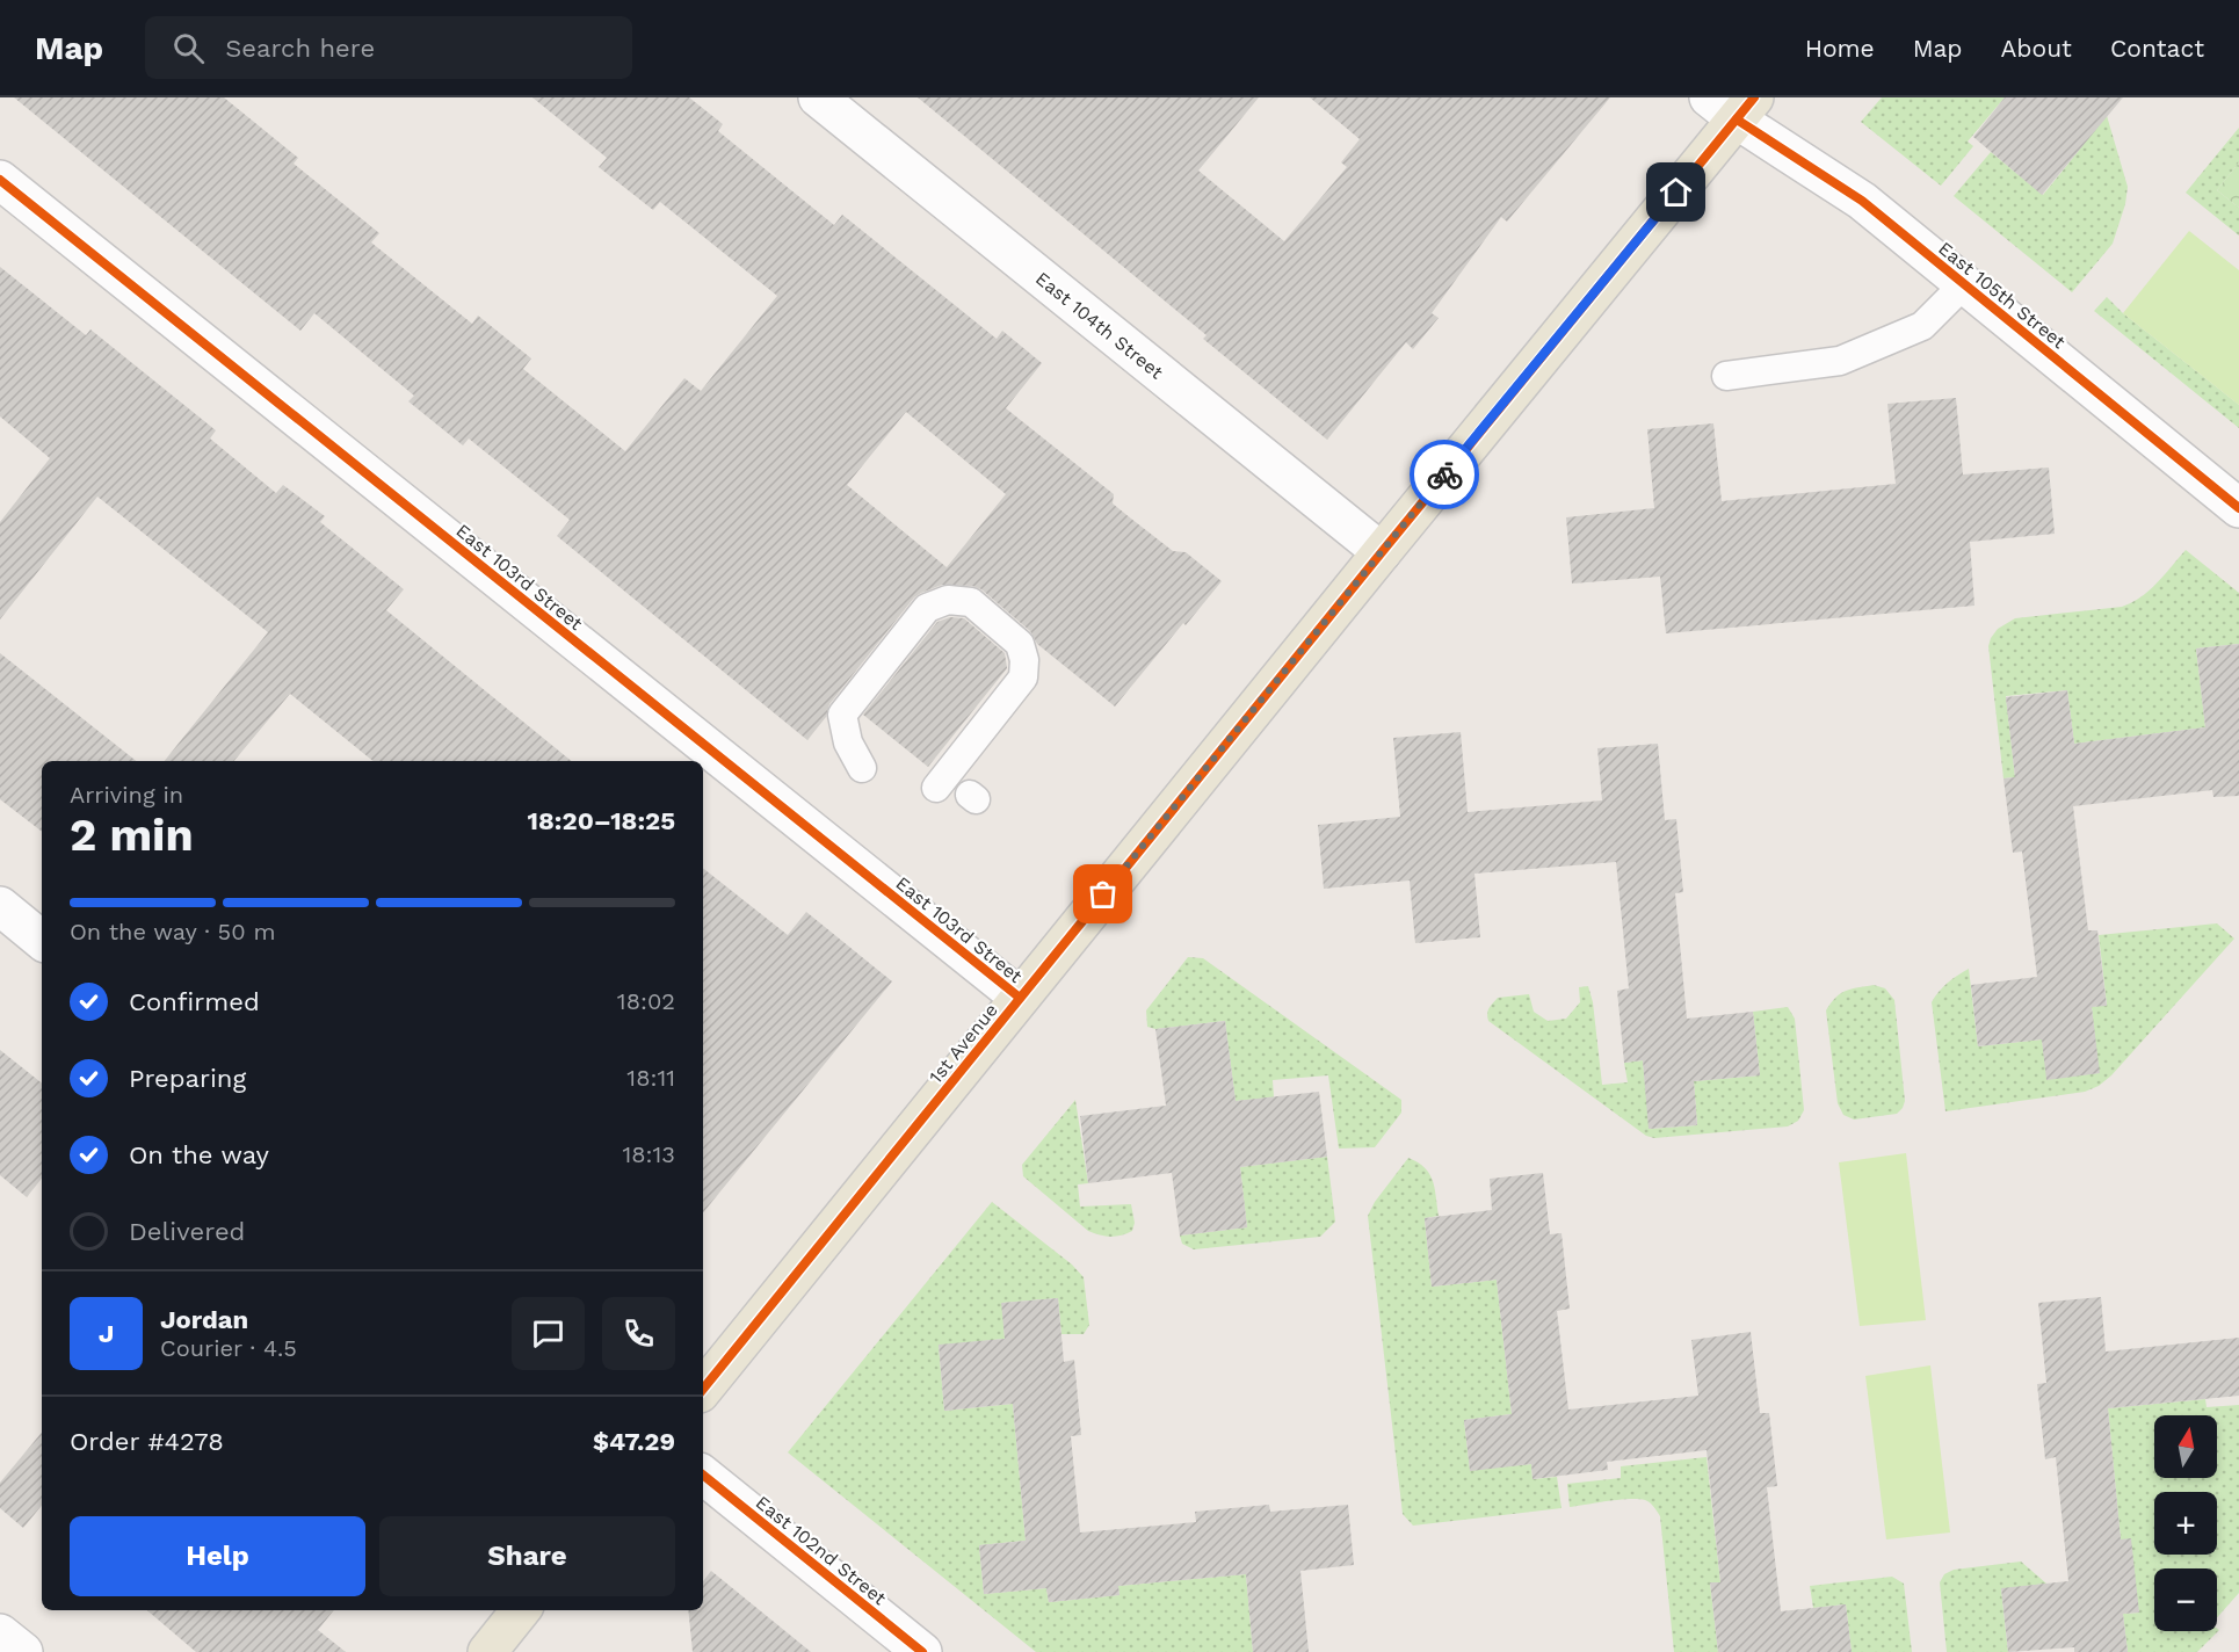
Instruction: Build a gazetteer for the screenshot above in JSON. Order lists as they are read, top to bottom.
{
  "streets": {
    "main road": ["1st Avenue"],
    "street": [
      "East 105th Street",
      "East 104th Street",
      "East 103rd Street",
      "East 102nd Street"
    ]
  },
  "crossings": [
    ["East 105th Street", "1st Avenue"],
    ["East 104th Street", "1st Avenue"],
    ["East 103rd Street", "1st Avenue"]
  ],
  "north": "top",
  "page": {
    "header": "Map",
    "search": "Search here",
    "nav": [
      "Home",
      "Map",
      "About",
      "Contact"
    ],
    "heading": ["2 min", "Arriving in", "18:20–18:25"],
    "panel": [
      "Jordan",
      "Courier · 4.5",
      "Order #4278",
      "$47.29"
    ],
    "bar": "On the way · 50 m",
    "list": [
      ["Confirmed", "18:02"],
      ["Preparing", "18:11"],
      ["On the way", "18:13"],
      "Delivered"
    ],
    "round": "J",
    "map_buttons": ["+", "−"],
    "buttons": ["Help", "Share"]
  }
}
